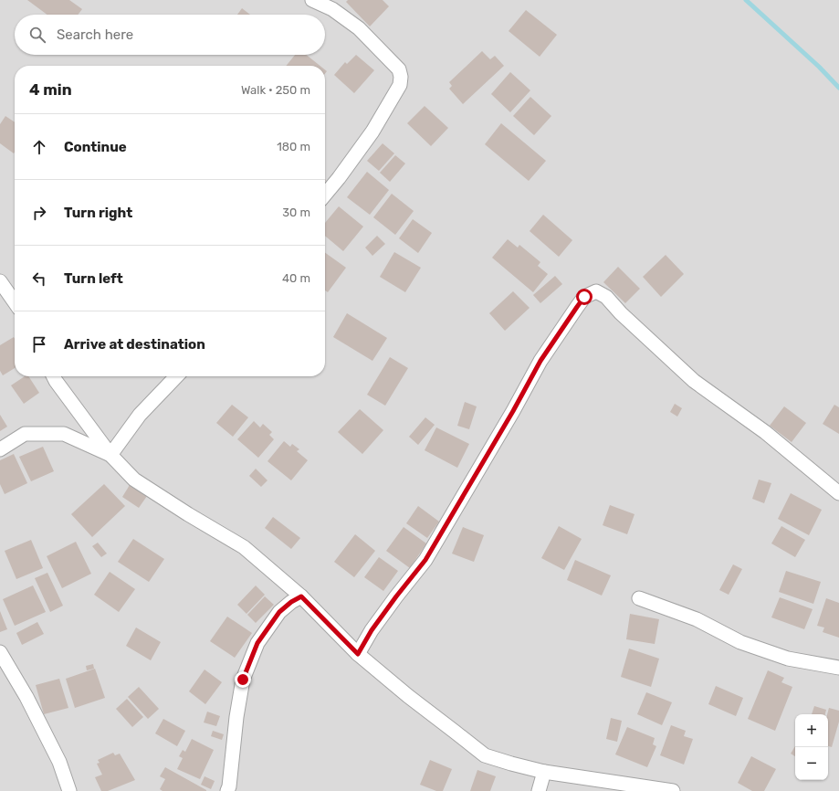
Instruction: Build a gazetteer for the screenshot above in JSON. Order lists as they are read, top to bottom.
{
  "page": {
    "search": "Search here",
    "heading": ["4 min", "Walk · 250 m"],
    "list": [
      ["Continue", "180 m"],
      ["Turn right", "30 m"],
      ["Turn left", "40 m"],
      "Arrive at destination"
    ],
    "map_buttons": ["+", "−"]
  }
}
